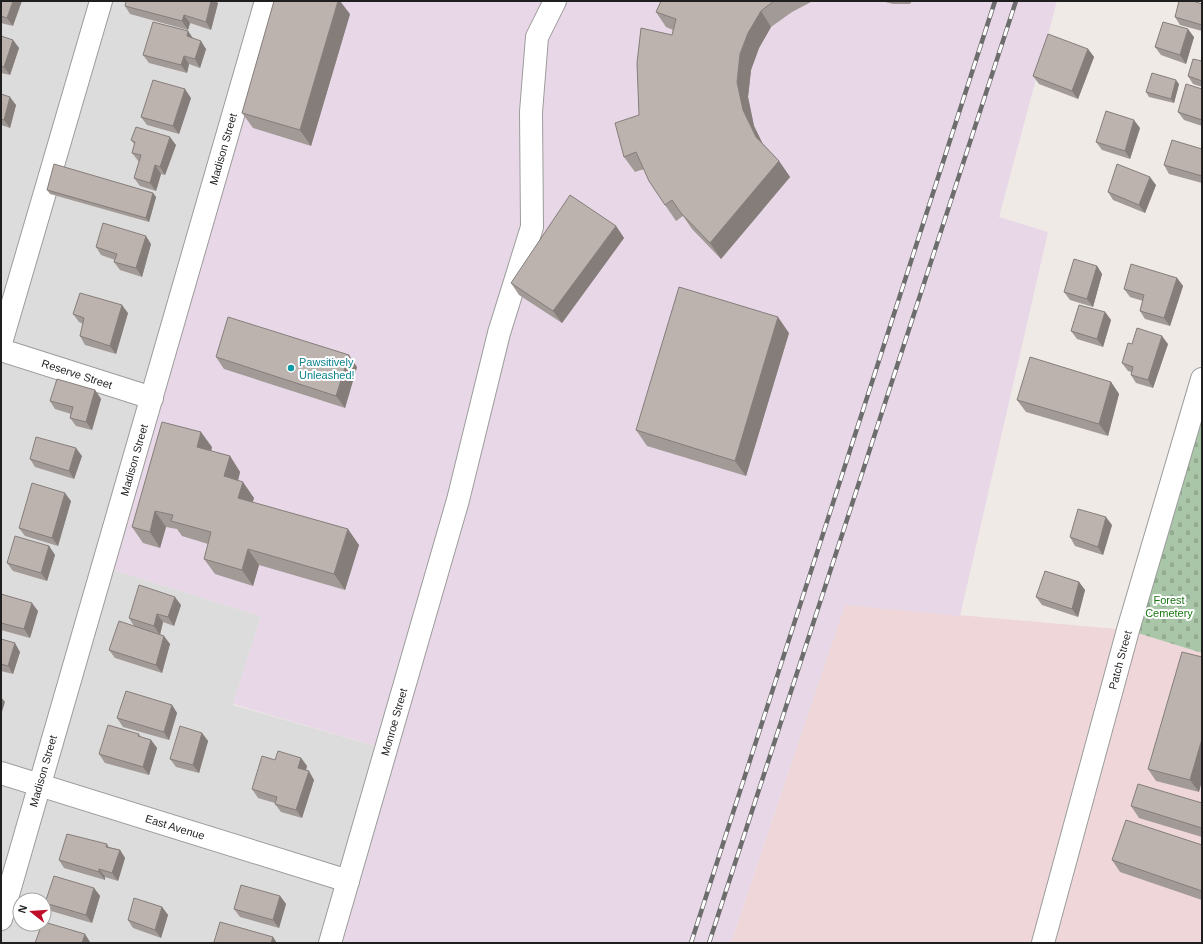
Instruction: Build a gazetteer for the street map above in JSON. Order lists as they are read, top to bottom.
{
  "streets": {
    "street": [
      "Madison Street",
      "Reserve Street",
      "Patch Street",
      "Monroe Street",
      "East Avenue"
    ]
  },
  "crossings": [
    ["Madison Street", "Reserve Street"],
    ["Madison Street", "East Avenue"],
    ["Monroe Street", "East Avenue"]
  ],
  "parks": ["Forest Cemetery"],
  "places": ["Pawsitively Unleashed!"],
  "north": "left"
}
